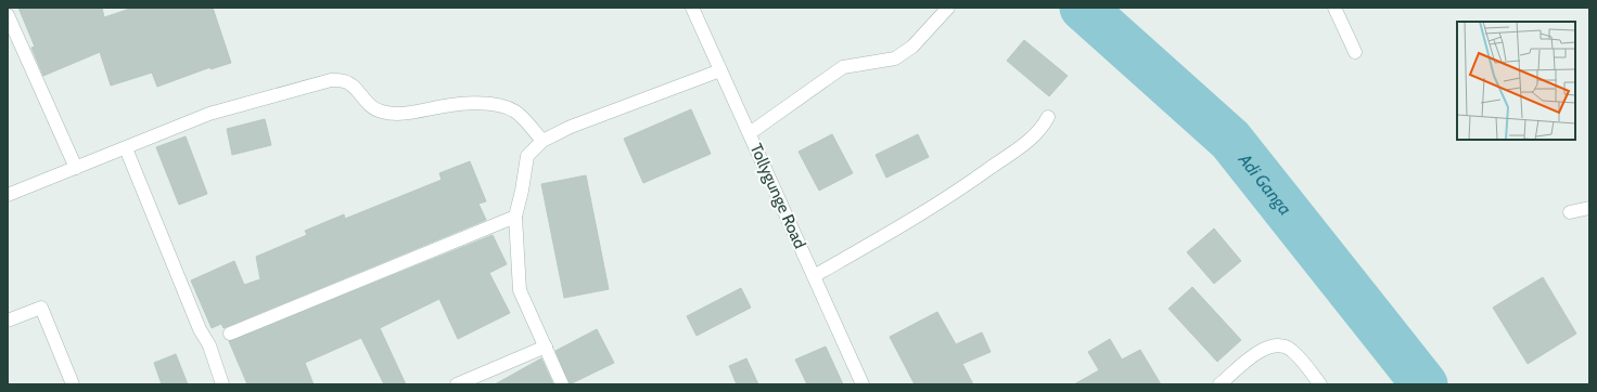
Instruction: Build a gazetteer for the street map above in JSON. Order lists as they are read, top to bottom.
{
  "streets": {
    "street": ["Tollygunge Road"]
  },
  "water": ["Adi Ganga"]
}
